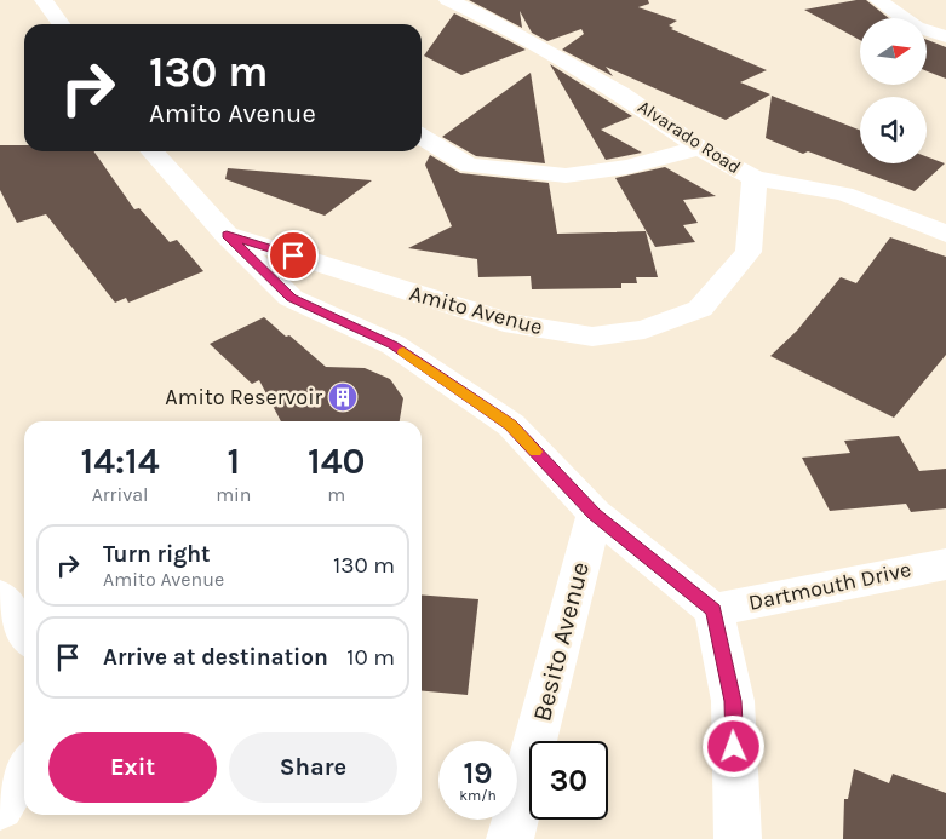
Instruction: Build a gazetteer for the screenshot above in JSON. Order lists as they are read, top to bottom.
{
  "streets": {
    "street": [
      "Alvarado Road",
      "Amito Avenue",
      "Dartmouth Drive",
      "Besito Avenue"
    ]
  },
  "crossings": [
    ["Alvarado Road", "Amito Avenue"]
  ],
  "places": {
    "building": ["Amito Reservoir"]
  },
  "north": "right",
  "page": {
    "turn": ["130 m", "Amito Avenue"],
    "eta": [
      "14:14",
      "Arrival",
      "1",
      "min",
      "140",
      "m"
    ],
    "list": [
      {
        "name": "Turn right",
        "note": "Amito Avenue",
        "value": "130 m"
      },
      {
        "name": "Arrive at destination",
        "value": "10 m"
      }
    ],
    "buttons": ["Exit", "Share"],
    "speed": "19 km/h",
    "limit": "30"
  }
}
